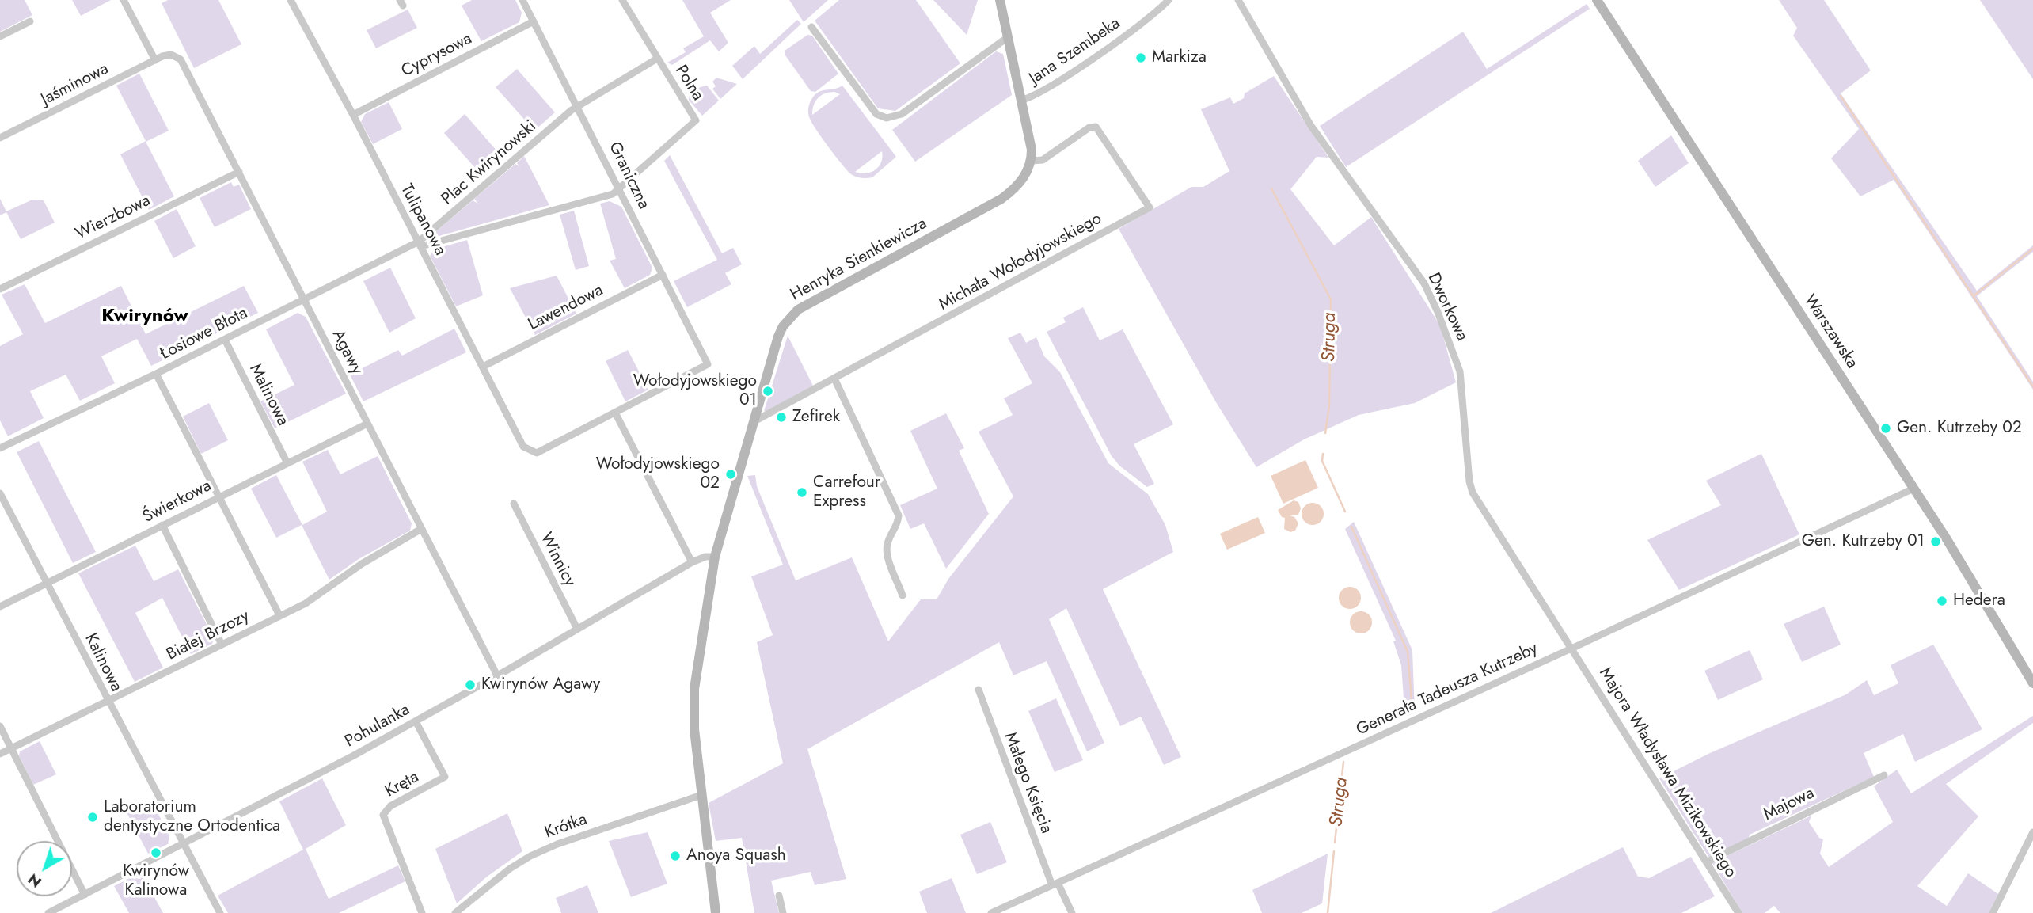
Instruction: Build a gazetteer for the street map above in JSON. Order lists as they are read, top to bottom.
{
  "streets": {
    "street": [
      "Jana Szembeka",
      "Cyprysowa",
      "Polna",
      "Jaśminowa",
      "Plac Kwirynowski",
      "Graniczna",
      "Wierzbowa",
      "Tulipanowa",
      "Henryka Sienkiewicza",
      "Michała Wołodyjowskiego",
      "Dworkowa",
      "Lawendowa",
      "Warszawska",
      "Łosiowe Błota",
      "Agawy",
      "Malinowa",
      "Świerkowa",
      "Winnicy",
      "Białej Brzozy",
      "Kalinowa",
      "Generała Tadeusza Kutrzeby",
      "Pohulanka",
      "Majora Władysława Mizikowskiego",
      "Małego Księcia",
      "Kręta",
      "Majowa",
      "Krótka"
    ]
  },
  "crossings": [
    ["Cyprysowa", "Graniczna"],
    ["Cyprysowa", "Tulipanowa"],
    ["Polna", "Plac Kwirynowski"],
    ["Polna", "Graniczna"],
    ["Jaśminowa", "Agawy"],
    ["Plac Kwirynowski", "Graniczna"],
    ["Plac Kwirynowski", "Tulipanowa"],
    ["Plac Kwirynowski", "Łosiowe Błota"],
    ["Graniczna", "Tulipanowa"],
    ["Graniczna", "Lawendowa"],
    ["Wierzbowa", "Agawy"],
    ["Tulipanowa", "Lawendowa"],
    ["Tulipanowa", "Łosiowe Błota"],
    ["Henryka Sienkiewicza", "Michała Wołodyjowskiego"],
    ["Henryka Sienkiewicza", "Pohulanka"],
    ["Henryka Sienkiewicza", "Krótka"],
    ["Dworkowa", "Generała Tadeusza Kutrzeby"],
    ["Dworkowa", "Majora Władysława Mizikowskiego"],
    ["Warszawska", "Generała Tadeusza Kutrzeby"],
    ["Łosiowe Błota", "Agawy"],
    ["Łosiowe Błota", "Malinowa"],
    ["Agawy", "Świerkowa"],
    ["Agawy", "Białej Brzozy"],
    ["Agawy", "Pohulanka"],
    ["Malinowa", "Świerkowa"],
    ["Świerkowa", "Kalinowa"],
    ["Winnicy", "Pohulanka"],
    ["Białej Brzozy", "Kalinowa"],
    ["Kalinowa", "Pohulanka"],
    ["Generała Tadeusza Kutrzeby", "Majora Władysława Mizikowskiego"],
    ["Generała Tadeusza Kutrzeby", "Małego Księcia"],
    ["Pohulanka", "Kręta"],
    ["Majora Władysława Mizikowskiego", "Majowa"]
  ],
  "districts": ["Kwirynów"],
  "water": ["Struga"],
  "places": [
    "Markiza",
    "Wołodyjowskiego 01",
    "Zefirek",
    "Gen. Kutrzeby 02",
    "Wołodyjowskiego 02",
    "Carrefour Express",
    "Gen. Kutrzeby 01",
    "Hedera",
    "Kwirynów Agawy",
    "Laboratorium dentystyczne Ortodentica",
    "Kwirynów Kalinowa",
    "Anoya Squash"
  ],
  "north": "bottom left"
}
